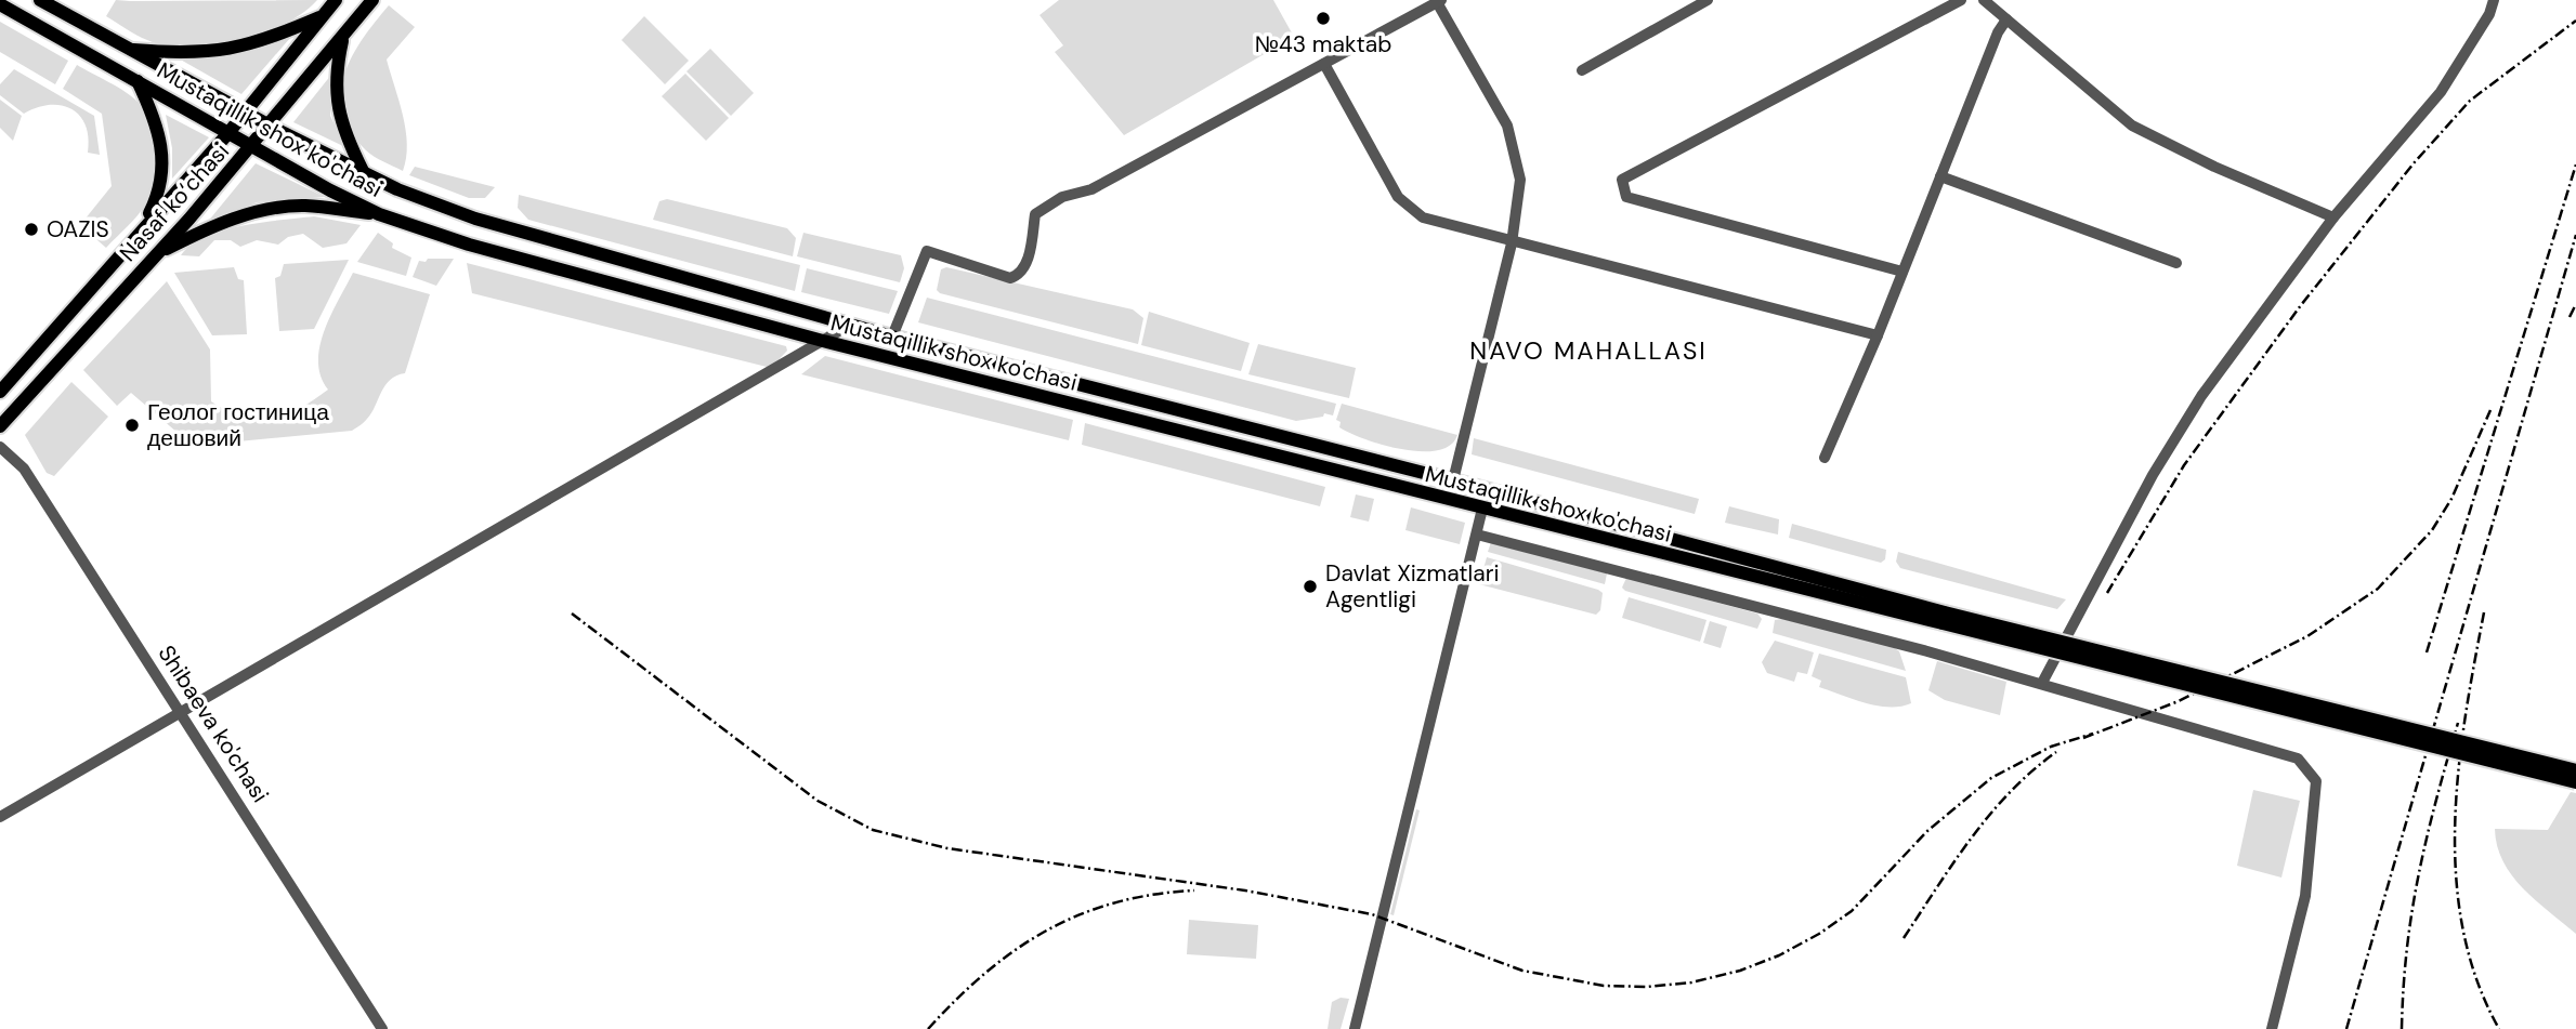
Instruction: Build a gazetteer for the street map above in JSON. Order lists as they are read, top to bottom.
{
  "streets": {
    "main road": ["Mustaqillik shox ko'chasi", "Nasaf ko‘chasi"],
    "street": ["Shibaeva ko'chasi"]
  },
  "crossings": [
    ["Mustaqillik shox ko'chasi", "Nasaf ko‘chasi"]
  ],
  "districts": ["NAVO MAHALLASI"],
  "places": [
    "№43 maktab",
    "OAZIS",
    "Геолог гостиница дешовий",
    "Davlat Xizmatlari Agentligi"
  ]
}
